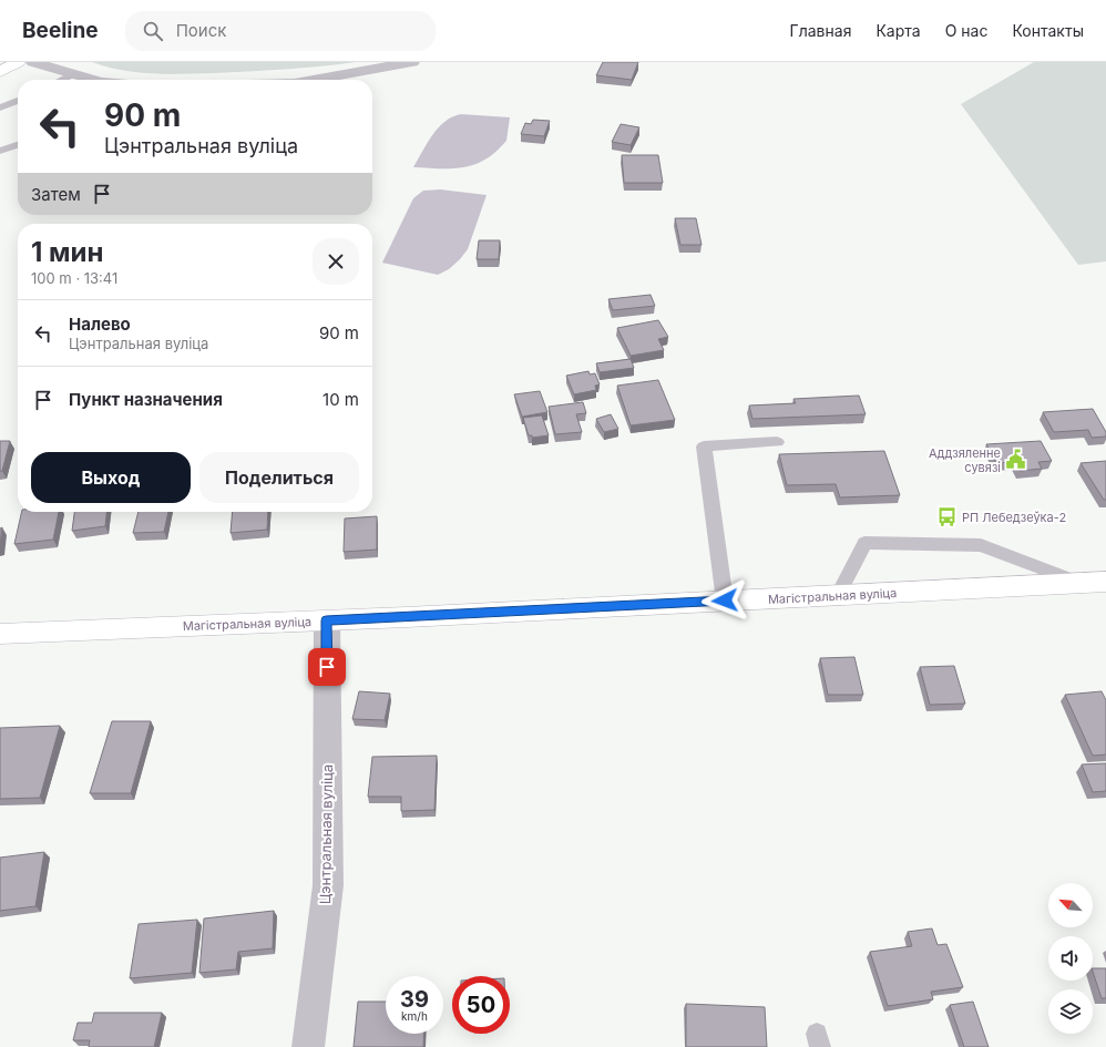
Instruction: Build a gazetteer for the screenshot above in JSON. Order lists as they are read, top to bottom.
{
  "streets": {
    "main road": ["Магістральная вуліца"],
    "street": ["Цэнтральная вуліца"]
  },
  "crossings": [
    ["Магістральная вуліца", "Цэнтральная вуліца"]
  ],
  "places": {
    "public building": ["Аддзяленне сувязі"],
    "bus stop": ["РП Лебедзеўка-2"]
  },
  "north": "top left",
  "page": {
    "header": "Beeline",
    "search": "Поиск",
    "nav": [
      "Главная",
      "Карта",
      "О нас",
      "Контакты"
    ],
    "turn": ["90 m", "Цэнтральная вуліца"],
    "then": "Затем",
    "heading": ["1 мин", "100 m · 13:41"],
    "list": [
      {
        "name": "Налево",
        "note": "Цэнтральная вуліца",
        "value": "90 m"
      },
      {
        "name": "Пункт назначения",
        "value": "10 m"
      }
    ],
    "buttons": ["Выход", "Поделиться"],
    "speed": "39 km/h",
    "limit": "50"
  }
}
